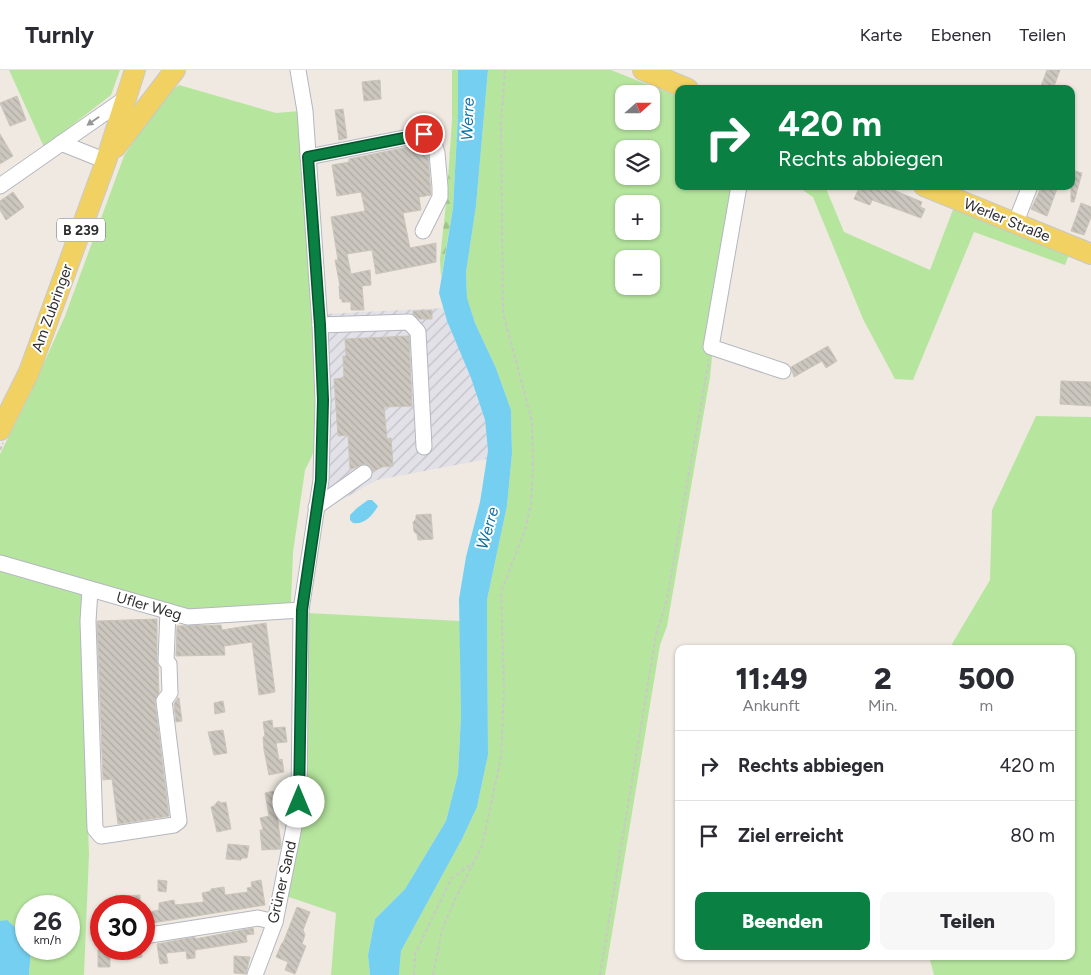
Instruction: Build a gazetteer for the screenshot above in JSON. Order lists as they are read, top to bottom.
{
  "streets": {
    "main road": ["Werler Straße", "B 239", "Am Zubringer"],
    "street": ["Ufler Weg", "Grüner Sand"]
  },
  "crossings": [
    ["Ufler Weg", "Grüner Sand"]
  ],
  "water": ["Werre"],
  "north": "right",
  "page": {
    "header": "Turnly",
    "nav": ["Karte", "Ebenen", "Teilen"],
    "map_buttons": ["+", "−"],
    "turn": ["420 m", "Rechts abbiegen"],
    "eta": [
      "11:49",
      "Ankunft",
      "2",
      "Min.",
      "500",
      "m"
    ],
    "list": [
      {
        "name": "Rechts abbiegen",
        "value": "420 m"
      },
      {
        "name": "Ziel erreicht",
        "value": "80 m"
      }
    ],
    "buttons": ["Beenden", "Teilen"],
    "speed": "26 km/h",
    "limit": "30"
  }
}
